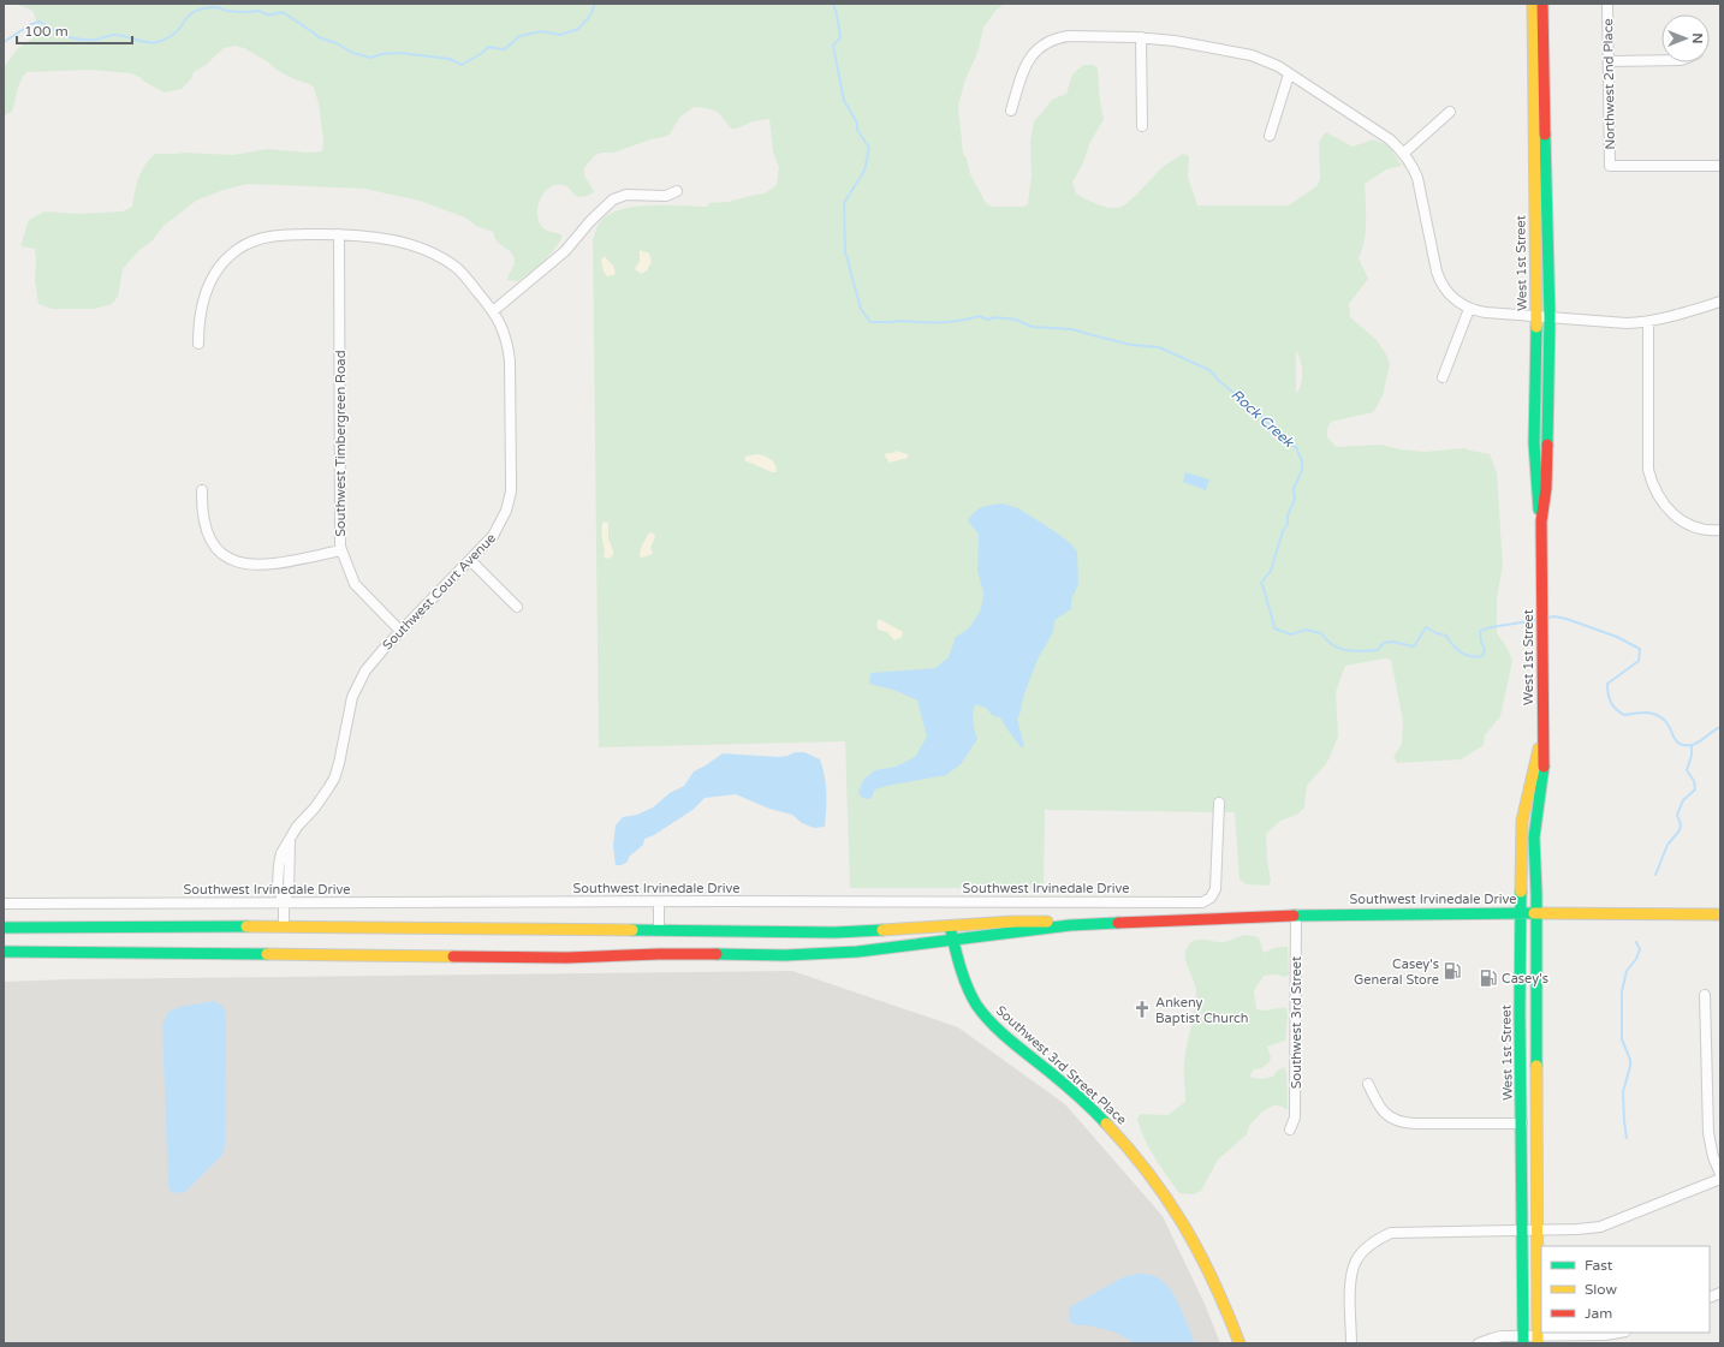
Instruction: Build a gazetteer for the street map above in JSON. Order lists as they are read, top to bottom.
{
  "streets": {
    "main road": ["West 1st Street", "Southwest Irvinedale Drive", "Southwest 3rd Street Place"],
    "street": [
      "Northwest 2nd Place",
      "Southwest Timbergreen Road",
      "Southwest Court Avenue",
      "Southwest 3rd Street"
    ]
  },
  "crossings": [
    ["West 1st Street", "Southwest Irvinedale Drive"],
    ["Southwest Timbergreen Road", "Southwest Court Avenue"],
    ["Southwest Court Avenue", "Southwest Irvinedale Drive"],
    ["Southwest Irvinedale Drive", "Southwest 3rd Street"],
    ["Southwest Irvinedale Drive", "Southwest 3rd Street Place"]
  ],
  "water": ["Rock Creek"],
  "places": {
    "fuel station": ["Casey's General Store", "Casey's"],
    "church": ["Ankeny Baptist Church"]
  },
  "legend": ["Fast", "Slow", "Jam"],
  "scale_bar": "100 m",
  "north": "right"
}
